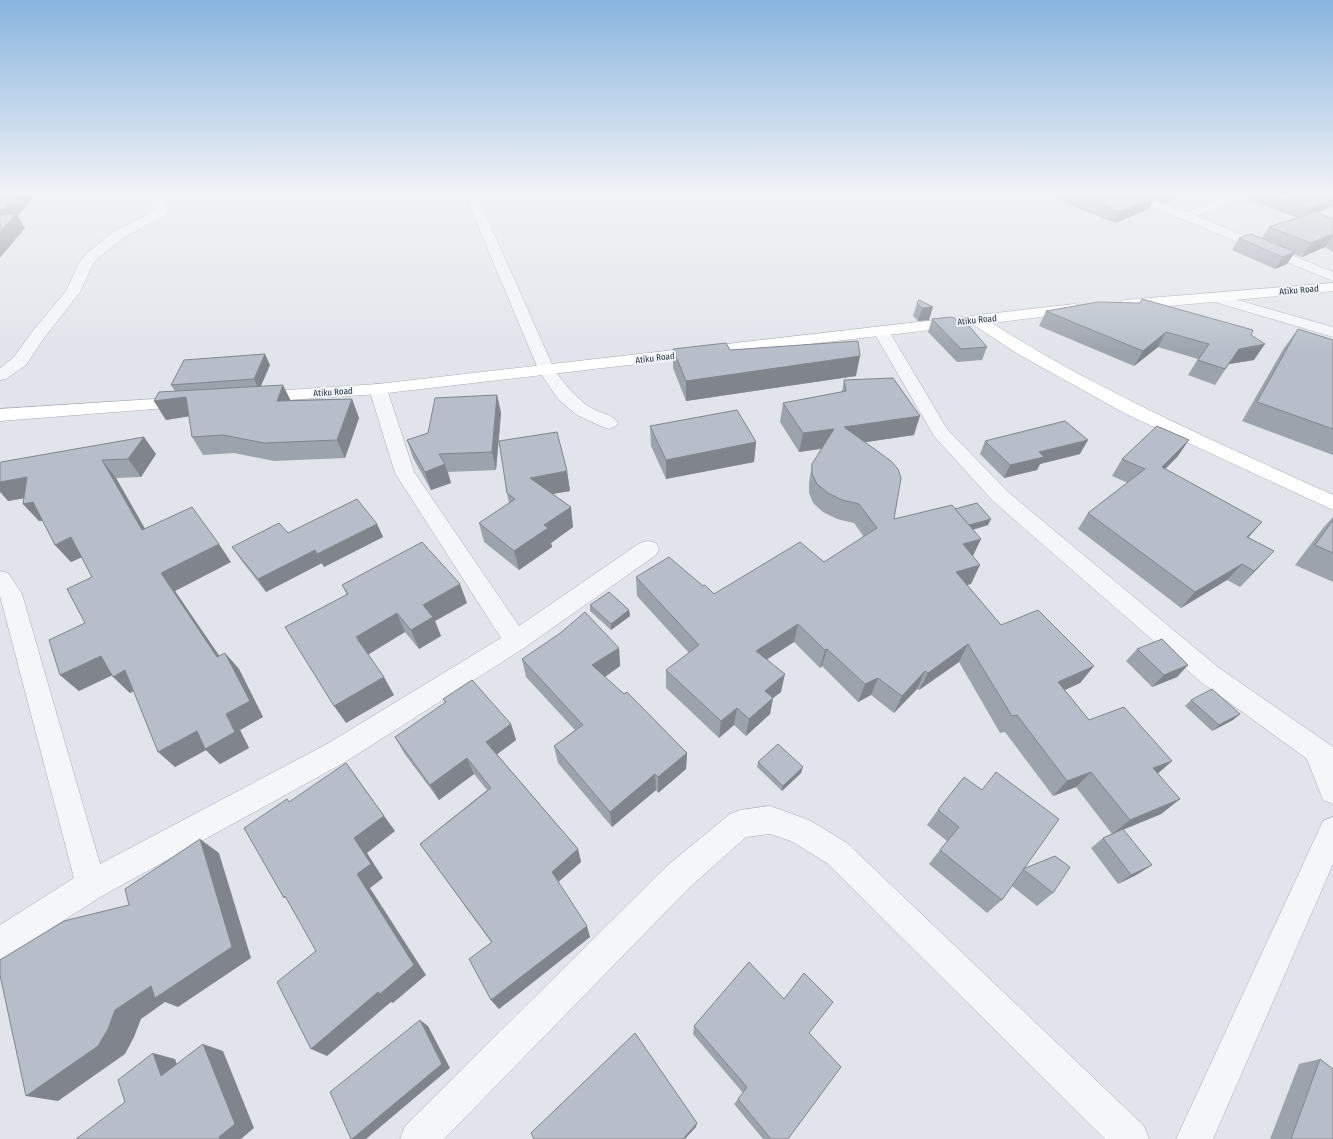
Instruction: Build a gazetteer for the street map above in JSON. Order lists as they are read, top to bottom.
{
  "streets": {
    "street": ["Atiku Road"]
  }
}
